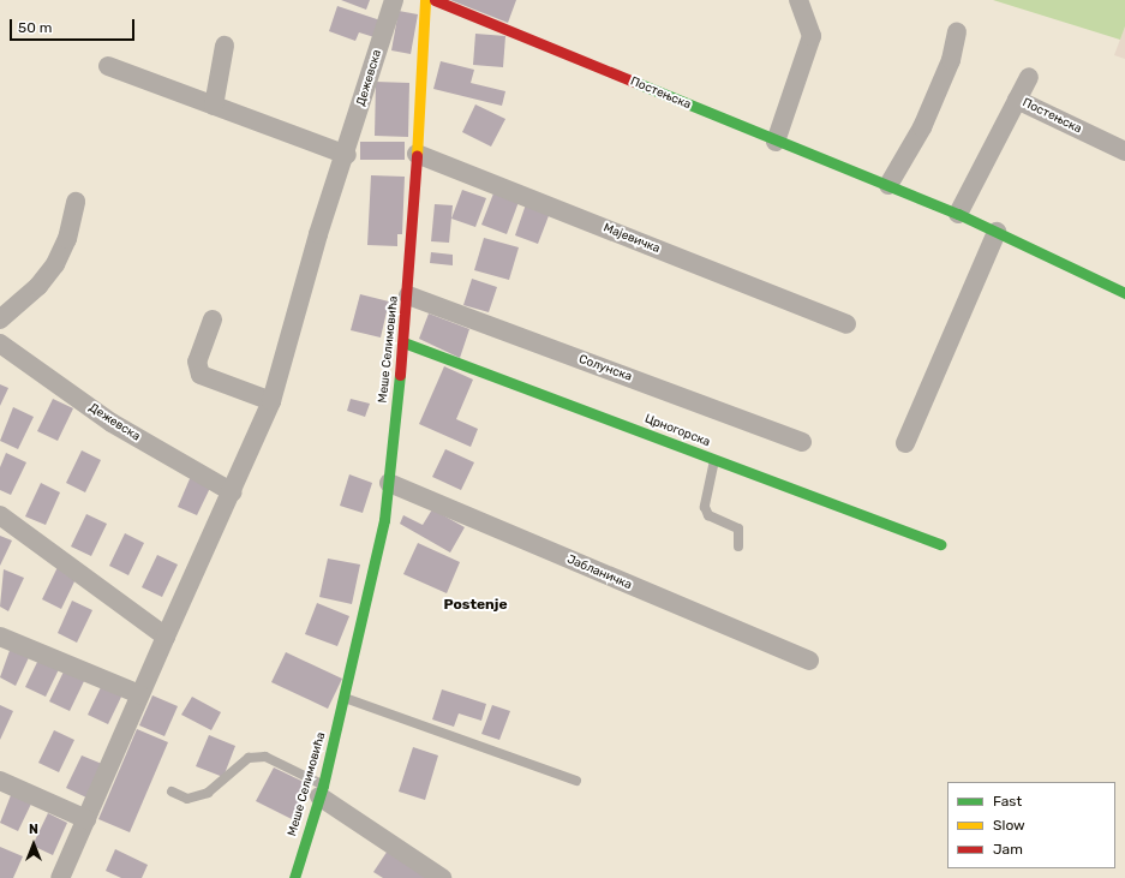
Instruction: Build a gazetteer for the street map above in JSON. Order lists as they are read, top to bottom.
{
  "streets": {
    "street": [
      "Дежевска",
      "Постењска",
      "Мајевичка",
      "Меше Селимовића",
      "Солунска",
      "Црногорска",
      "Јабланичка"
    ]
  },
  "crossings": [
    ["Мајевичка", "Меше Селимовића"],
    ["Меше Селимовића", "Солунска"],
    ["Меше Селимовића", "Црногорска"],
    ["Меше Селимовића", "Јабланичка"]
  ],
  "districts": ["Postenje"],
  "legend": ["Fast", "Slow", "Jam"],
  "scale_bar": "50 m",
  "north": "top"
}
